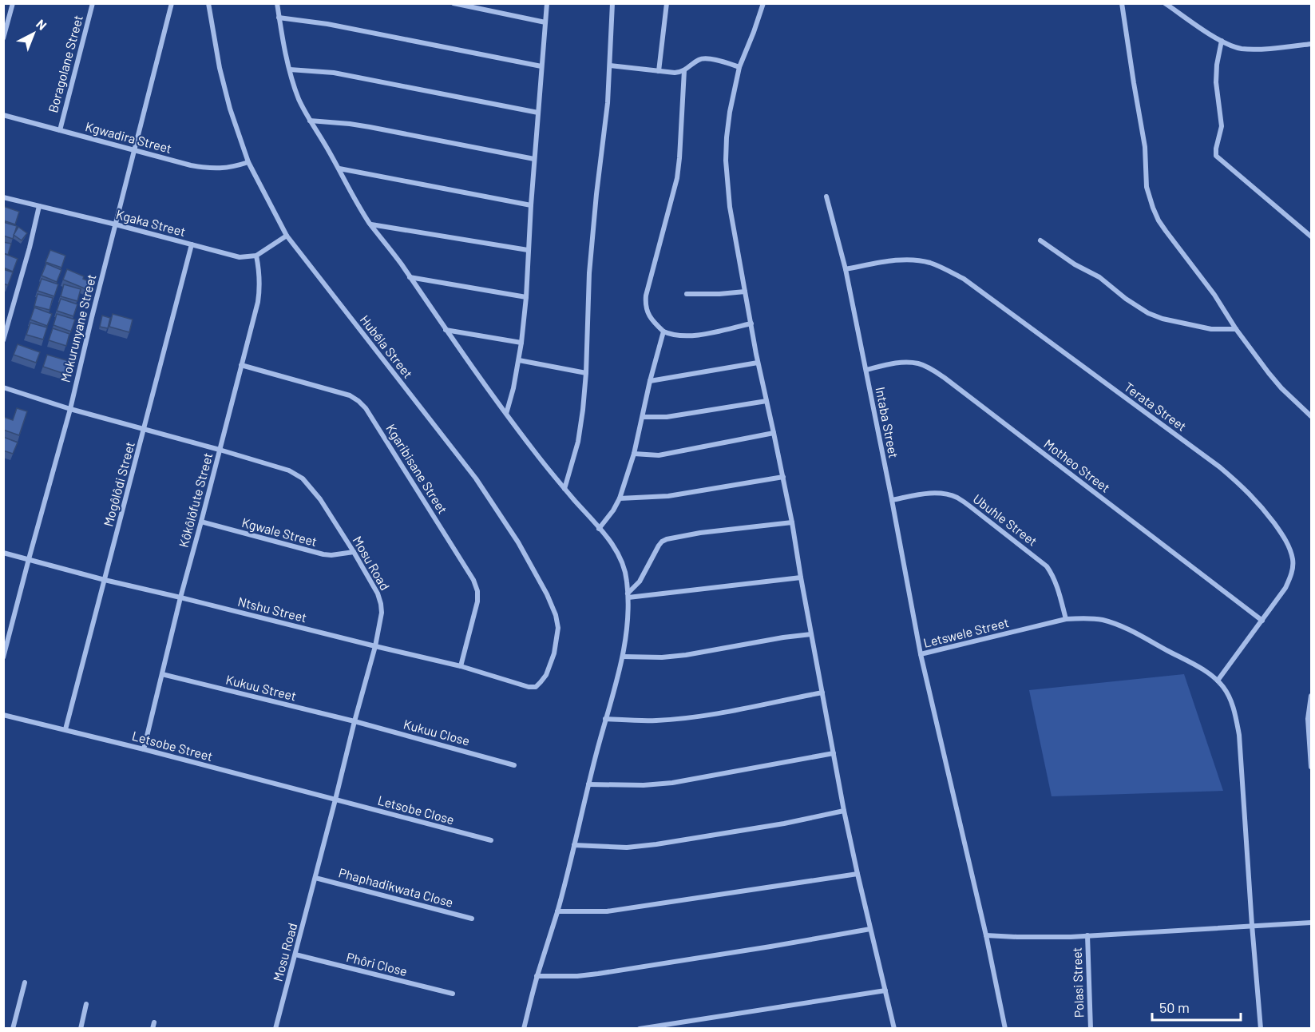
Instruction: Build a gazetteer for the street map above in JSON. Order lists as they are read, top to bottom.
{
  "streets": {
    "street": [
      "Boragolane Street",
      "Kgwadira Street",
      "Kgaka Street",
      "Mokurunyane Street",
      "Hubêla Street",
      "Terata Street",
      "Intaba Street",
      "Motheo Street",
      "Kgaribisane Street",
      "Mogôlôdi Street",
      "Kôkôlôfute Street",
      "Ubuhle Street",
      "Kgwale Street",
      "Mosu Road",
      "Ntshu Street",
      "Letswele Street",
      "Kukuu Street",
      "Kukuu Close",
      "Letsobe Street",
      "Letsobe Close",
      "Phaphadikwata Close",
      "Phôri Close",
      "Polasi Street"
    ]
  },
  "crossings": [
    ["Boragolane Street", "Kgwadira Street"],
    ["Kgwadira Street", "Mokurunyane Street"],
    ["Kgwadira Street", "Hubêla Street"],
    ["Kgaka Street", "Mokurunyane Street"],
    ["Kgaka Street", "Mogôlôdi Street"],
    ["Kgaka Street", "Kôkôlôfute Street"],
    ["Mokurunyane Street", "Mosu Road"],
    ["Mokurunyane Street", "Ntshu Street"],
    ["Hubêla Street", "Ntshu Street"],
    ["Terata Street", "Intaba Street"],
    ["Terata Street", "Motheo Street"],
    ["Terata Street", "Letswele Street"],
    ["Intaba Street", "Motheo Street"],
    ["Intaba Street", "Ubuhle Street"],
    ["Intaba Street", "Letswele Street"],
    ["Kgaribisane Street", "Kôkôlôfute Street"],
    ["Kgaribisane Street", "Ntshu Street"],
    ["Mogôlôdi Street", "Mosu Road"],
    ["Mogôlôdi Street", "Ntshu Street"],
    ["Mogôlôdi Street", "Letsobe Street"],
    ["Kôkôlôfute Street", "Kgwale Street"],
    ["Kôkôlôfute Street", "Mosu Road"],
    ["Kôkôlôfute Street", "Ntshu Street"],
    ["Kôkôlôfute Street", "Kukuu Street"],
    ["Kôkôlôfute Street", "Letsobe Street"],
    ["Ubuhle Street", "Letswele Street"],
    ["Kgwale Street", "Mosu Road"],
    ["Mosu Road", "Ntshu Street"],
    ["Mosu Road", "Kukuu Street"],
    ["Mosu Road", "Kukuu Close"],
    ["Mosu Road", "Letsobe Street"],
    ["Mosu Road", "Letsobe Close"],
    ["Mosu Road", "Phaphadikwata Close"],
    ["Mosu Road", "Phôri Close"],
    ["Kukuu Street", "Kukuu Close"],
    ["Letsobe Street", "Letsobe Close"]
  ],
  "scale_bar": "50 m",
  "north": "top right"
}
